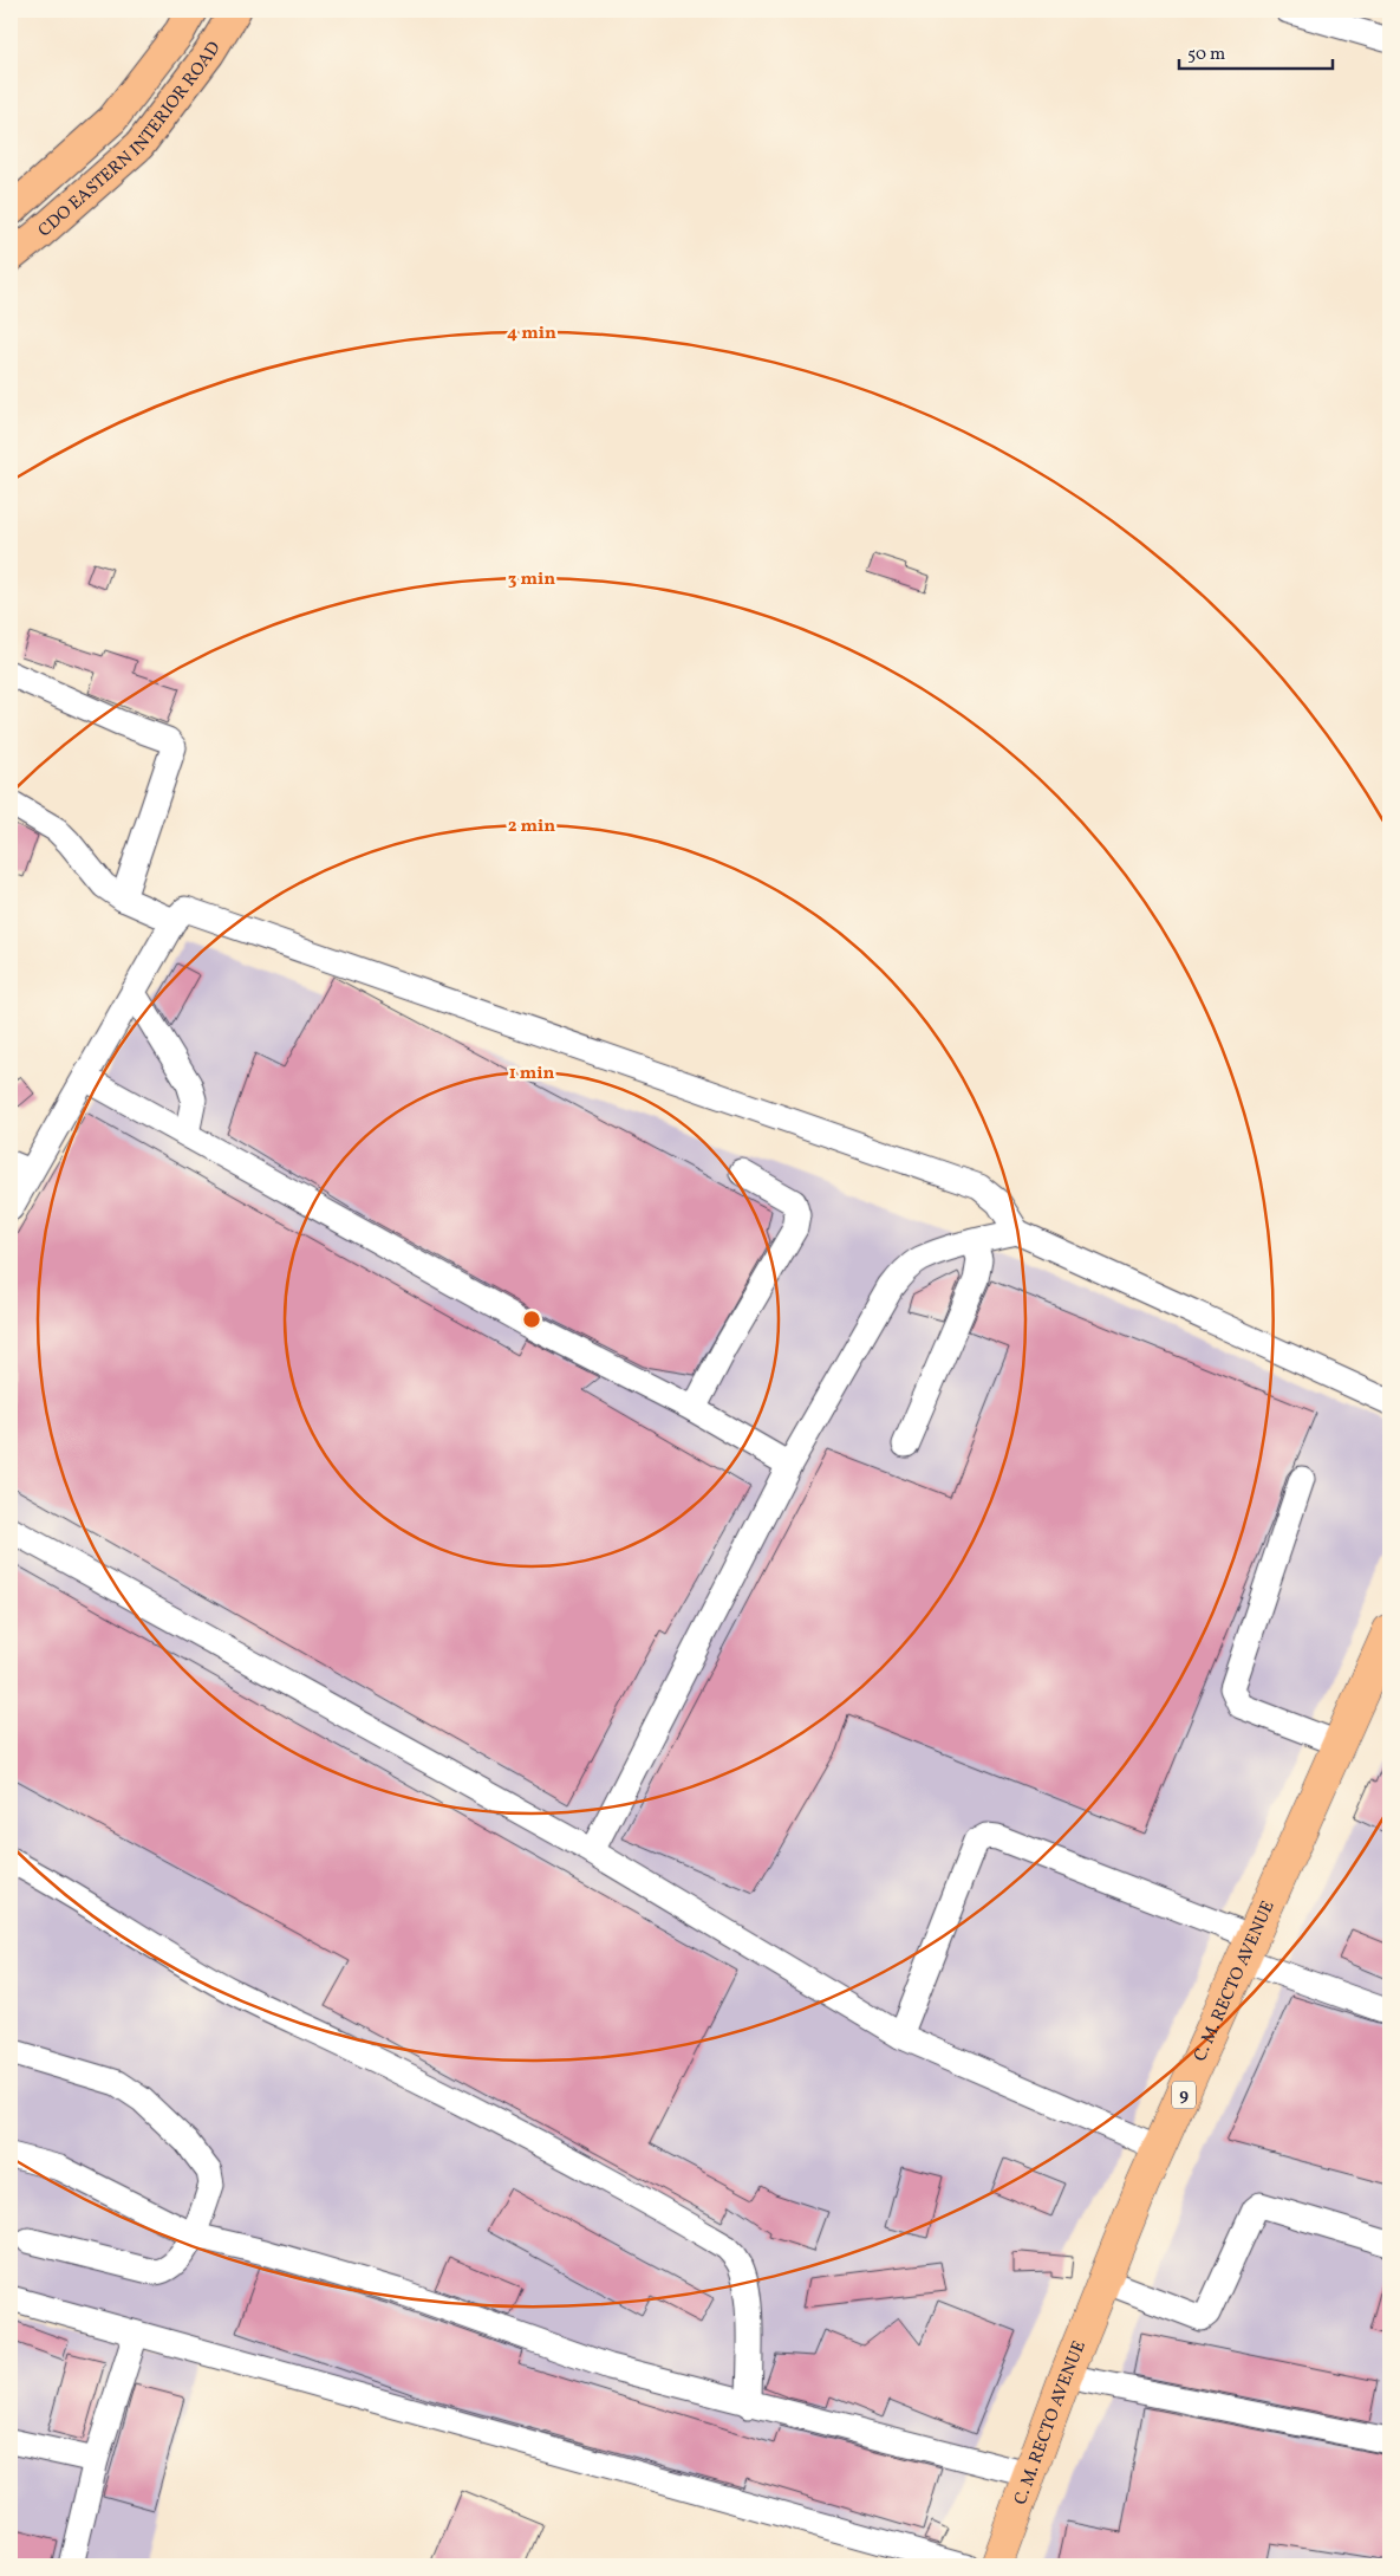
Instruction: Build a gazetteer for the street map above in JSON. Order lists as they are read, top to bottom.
{
  "streets": {
    "highway": ["C. M. RECTO AVENUE", "9"],
    "main road": ["CDO EASTERN INTERIOR ROAD"]
  },
  "scale_bar": "50 m",
  "rings": [
    "4 min",
    "3 min",
    "2 min",
    "1 min"
  ]
}
